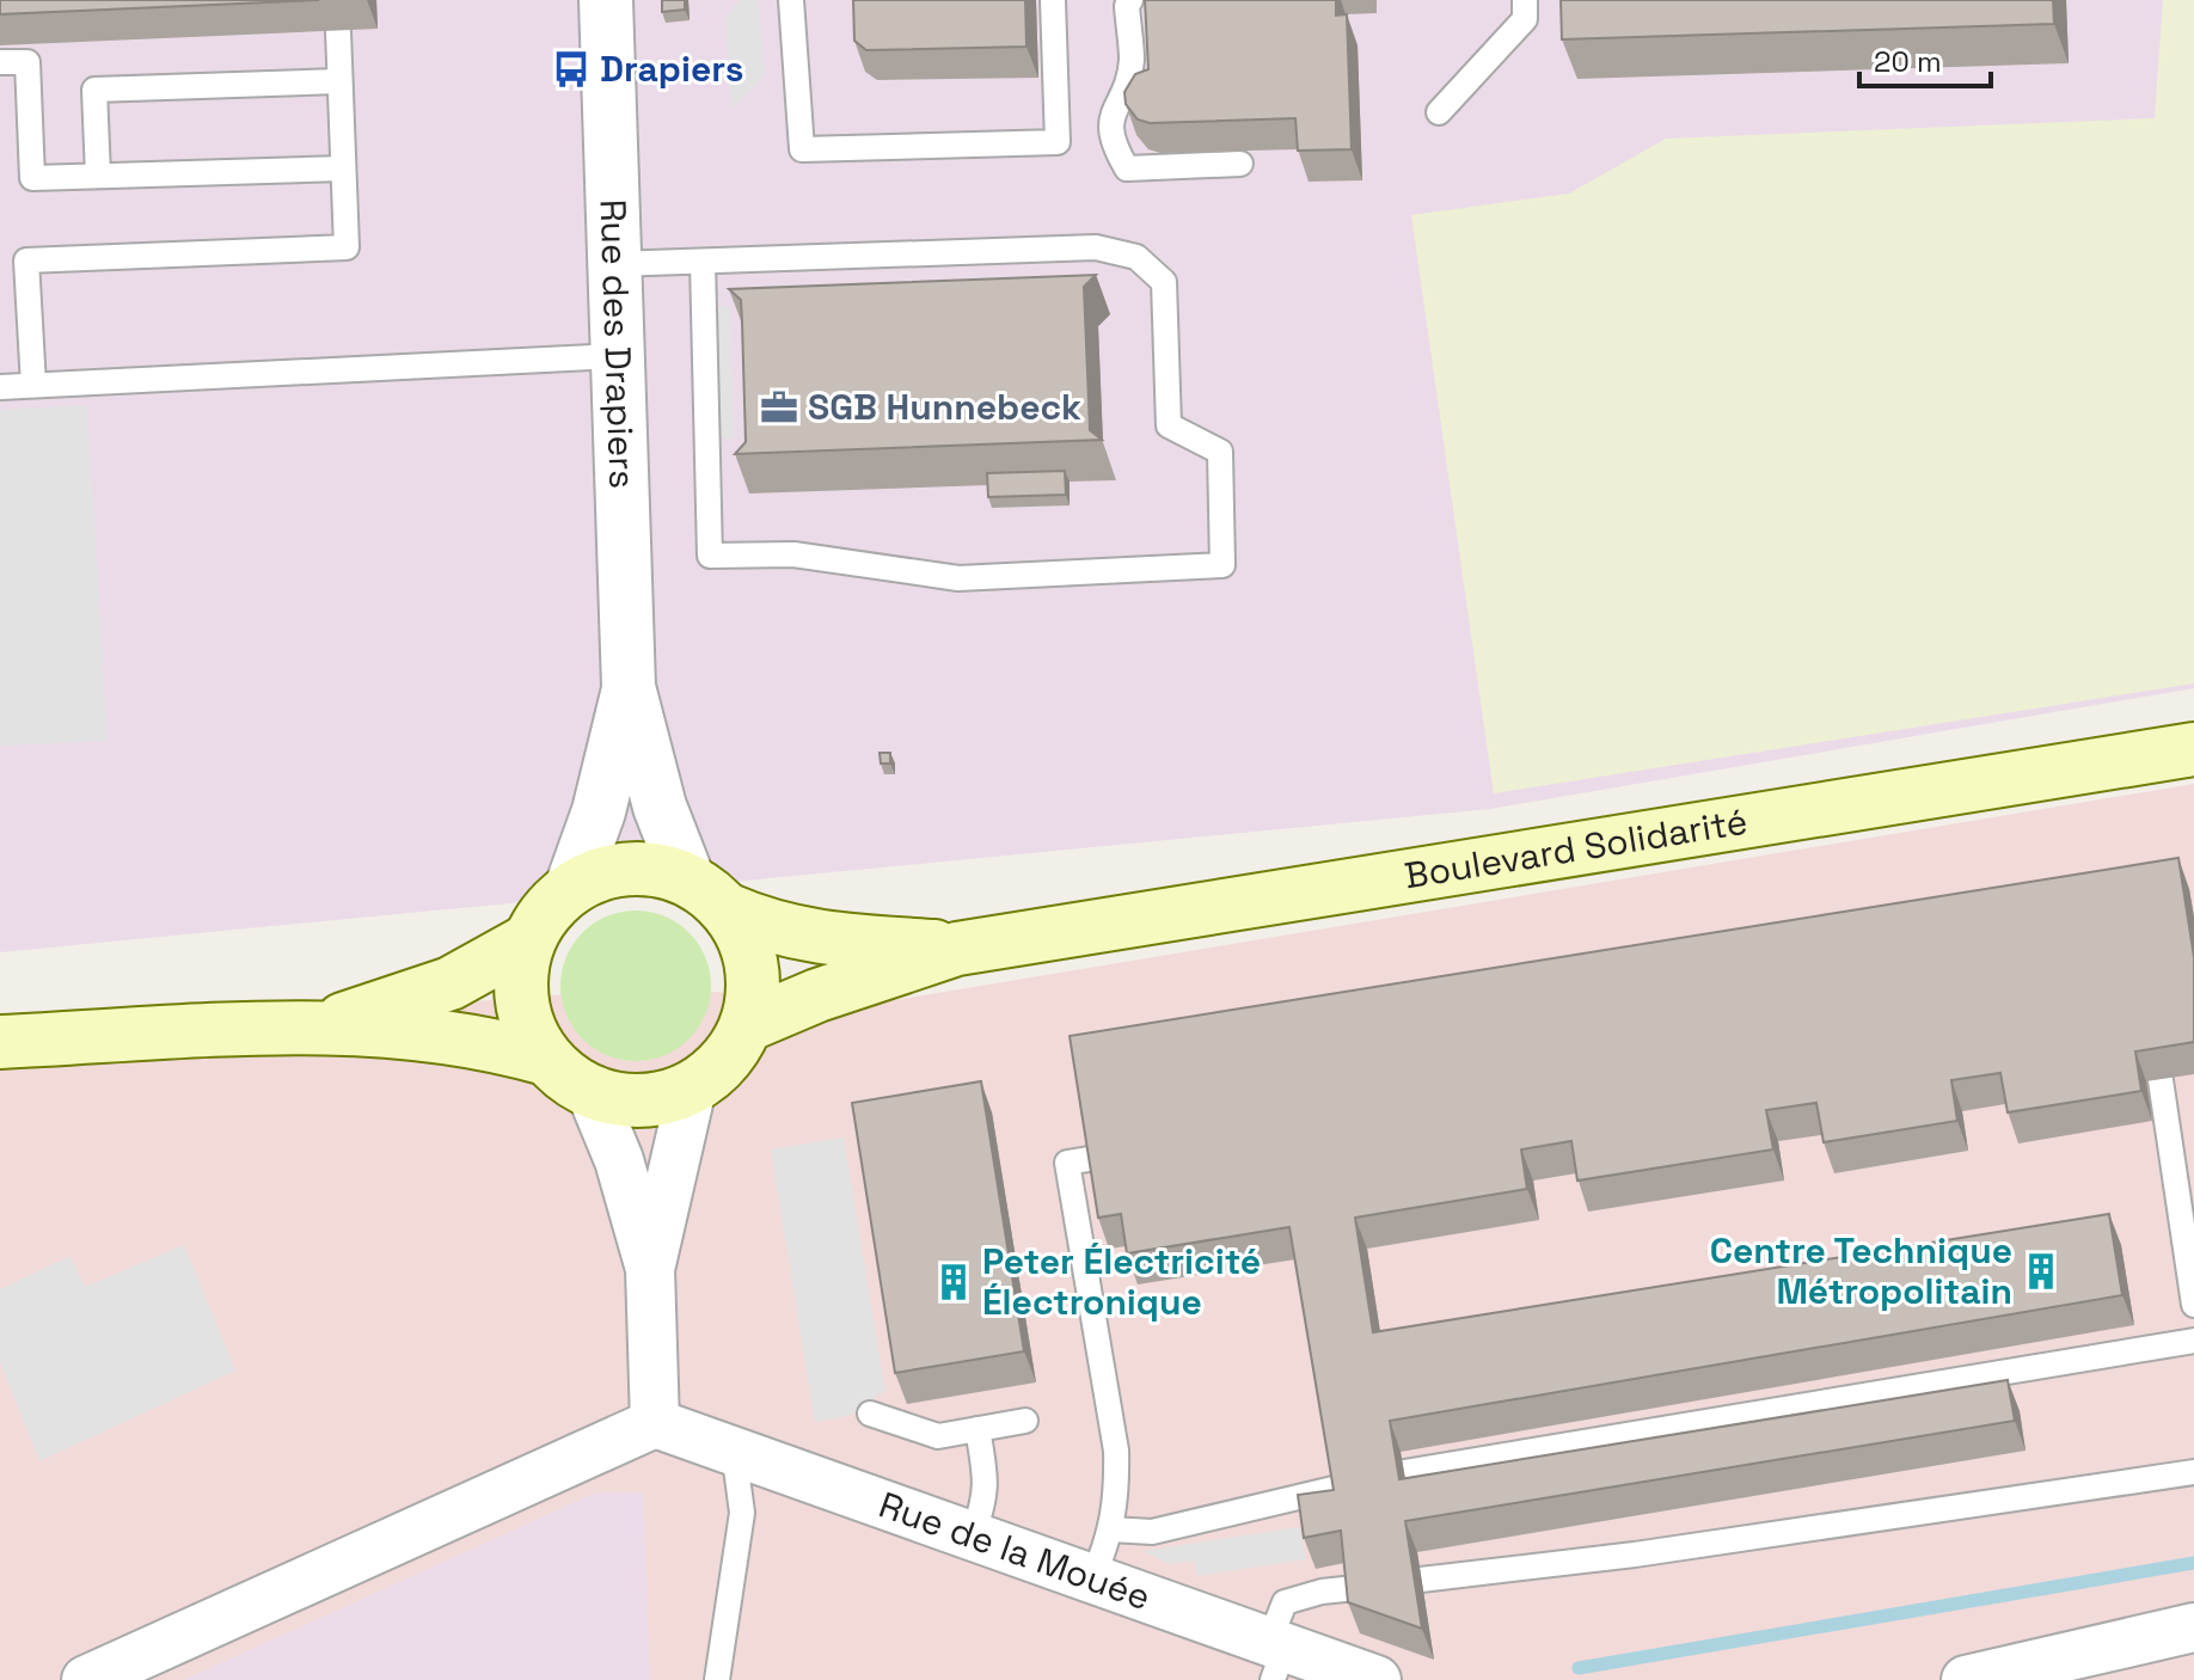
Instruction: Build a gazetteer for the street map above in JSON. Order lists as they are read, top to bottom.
{
  "streets": {
    "main road": ["Boulevard Solidarité"],
    "street": ["Rue des Drapiers", "Rue de la Mouée"]
  },
  "crossings": [
    ["Rue des Drapiers", "Boulevard Solidarité"]
  ],
  "places": {
    "bus stop": ["Drapiers"],
    "office": ["SGB Hunnebeck"],
    "building": ["Centre Technique Métropolitain", "Peter Électricité Électronique"]
  },
  "scale_bar": "20 m"
}
